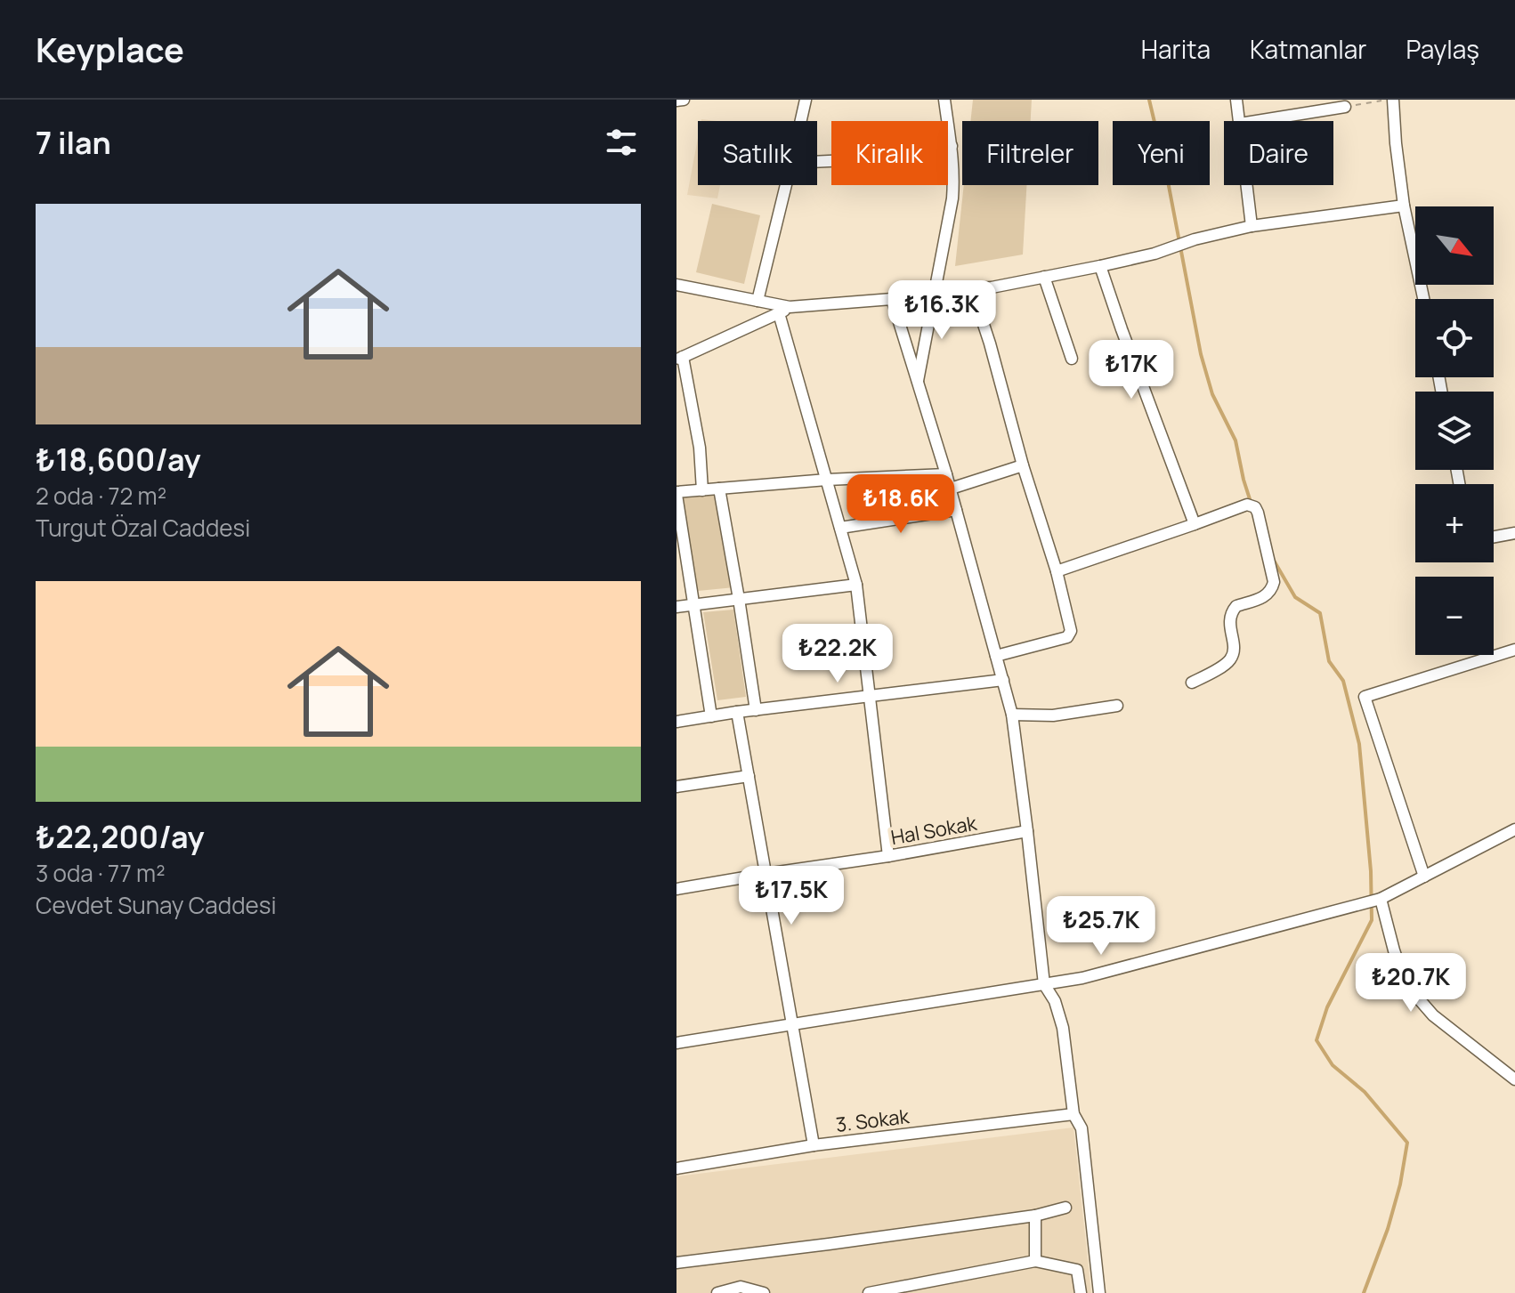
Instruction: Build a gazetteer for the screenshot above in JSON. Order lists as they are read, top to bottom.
{
  "streets": {
    "street": ["Hal Sokak", "3. Sokak"]
  },
  "north": "bottom right",
  "page": {
    "header": "Keyplace",
    "nav": ["Harita", "Katmanlar", "Paylaş"],
    "heading": "7 ilan",
    "chip": [
      "Satılık",
      "Kiralık",
      "Filtreler",
      "Yeni",
      "Daire"
    ],
    "list": [
      {
        "name": "₺18,600/ay",
        "note": "2 oda · 72 m² · Turgut Özal Caddesi"
      },
      {
        "name": "₺22,200/ay",
        "note": "3 oda · 77 m² · Cevdet Sunay Caddesi"
      }
    ],
    "map_buttons": ["+", "−"],
    "price": [
      "₺16.3K",
      "₺17K",
      "₺18.6K",
      "₺22.2K",
      "₺17.5K",
      "₺25.7K",
      "₺20.7K"
    ]
  }
}
